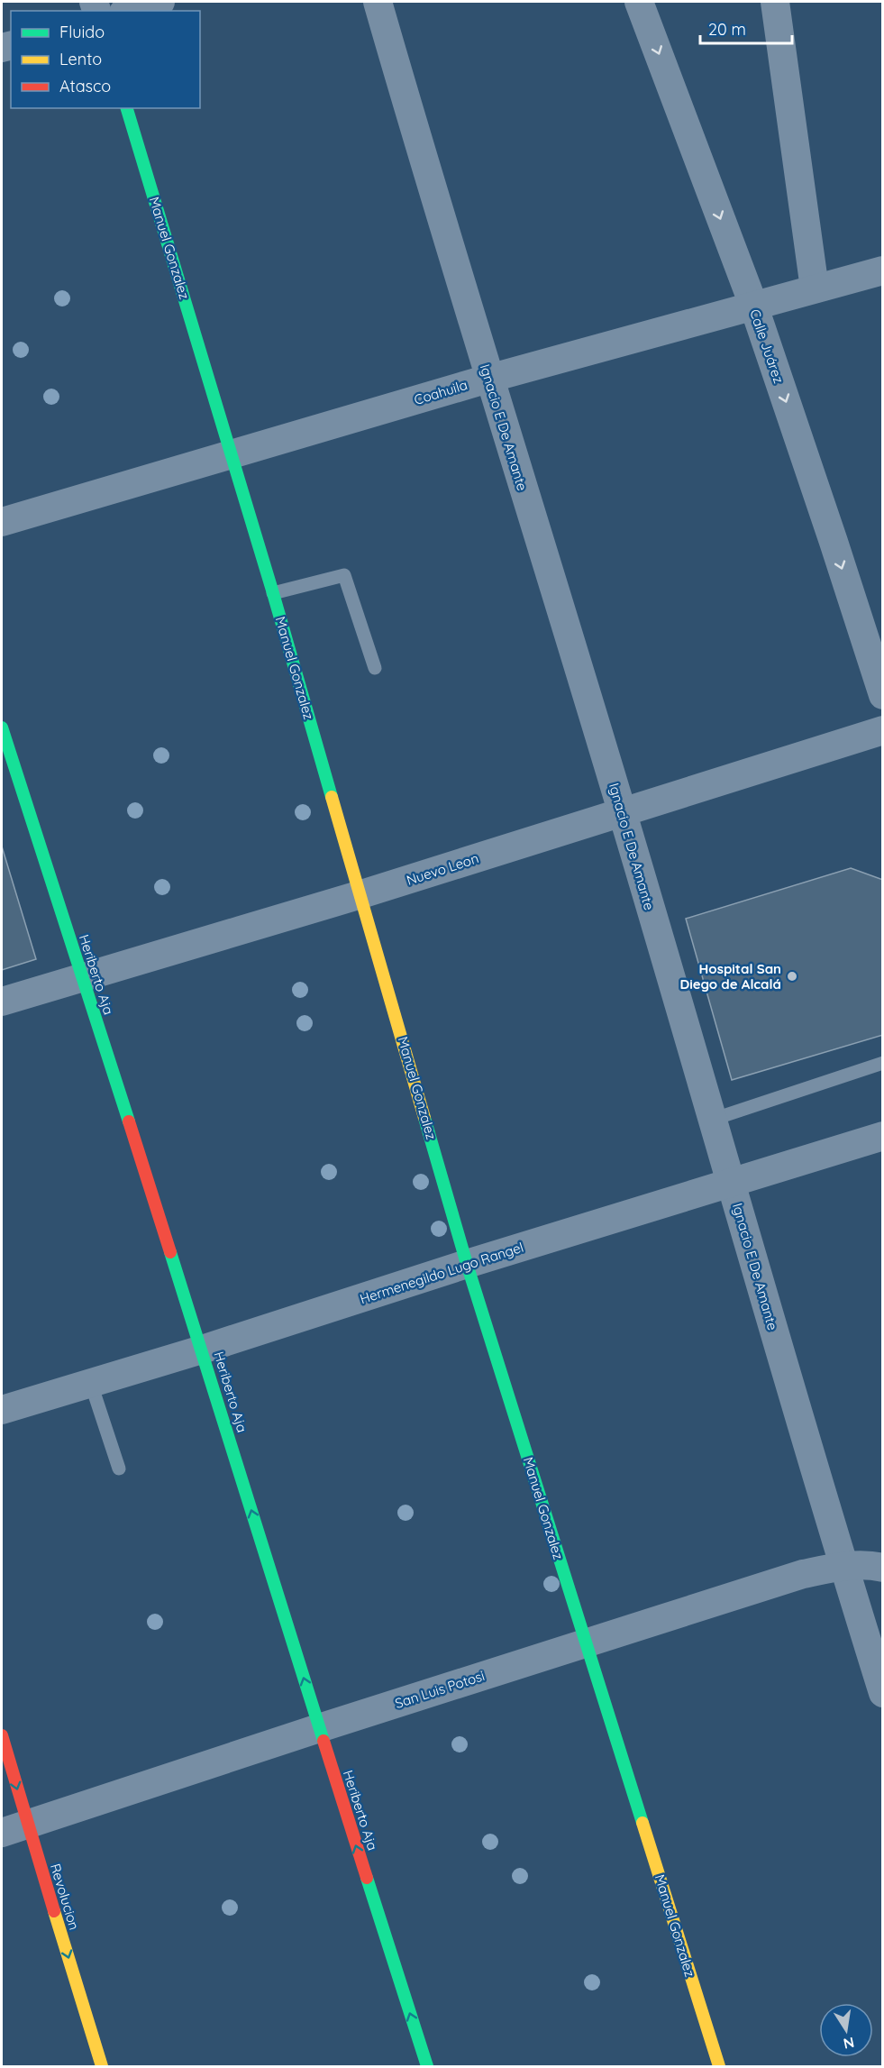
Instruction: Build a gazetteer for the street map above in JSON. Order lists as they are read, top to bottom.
{
  "streets": {
    "street": [
      "Manuel Gonzalez",
      "Calle Juárez",
      "Coahuila",
      "Ignacio E De Amante",
      "Nuevo Leon",
      "Heriberto Aja",
      "Hermenegildo Lugo Rangel",
      "San Luis Potosi",
      "Revolucion"
    ]
  },
  "crossings": [
    ["Manuel Gonzalez", "Coahuila"],
    ["Manuel Gonzalez", "Nuevo Leon"],
    ["Manuel Gonzalez", "Hermenegildo Lugo Rangel"],
    ["Manuel Gonzalez", "San Luis Potosi"],
    ["Calle Juárez", "Coahuila"],
    ["Coahuila", "Ignacio E De Amante"],
    ["Ignacio E De Amante", "Nuevo Leon"],
    ["Ignacio E De Amante", "Hermenegildo Lugo Rangel"],
    ["Ignacio E De Amante", "San Luis Potosi"],
    ["Nuevo Leon", "Heriberto Aja"],
    ["Heriberto Aja", "Hermenegildo Lugo Rangel"],
    ["Heriberto Aja", "San Luis Potosi"],
    ["San Luis Potosi", "Revolucion"]
  ],
  "one_way": ["Heriberto Aja", "Revolucion"],
  "places": ["Hospital San Diego de Alcalá"],
  "legend": ["Fluido", "Lento", "Atasco"],
  "scale_bar": "20 m",
  "north": "bottom"
}
